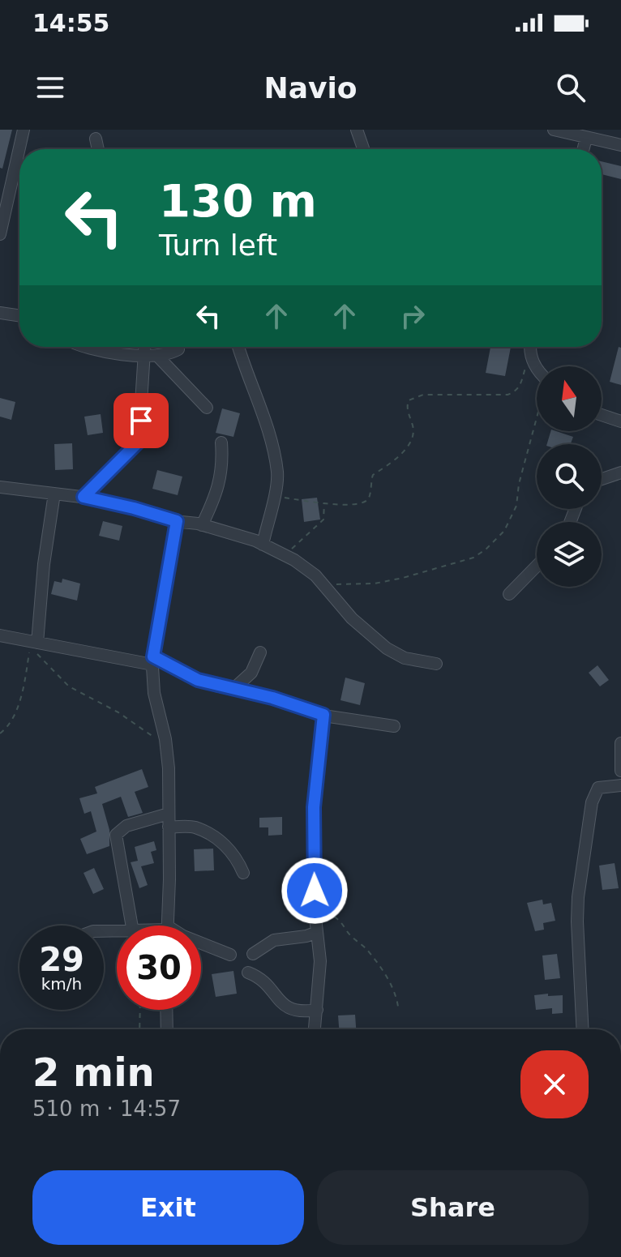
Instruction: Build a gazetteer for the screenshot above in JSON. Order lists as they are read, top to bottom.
{
  "north": "top",
  "page": {
    "status": "14:55",
    "header": "Navio",
    "turn": ["130 m", "Turn left"],
    "speed": "29 km/h",
    "limit": "30",
    "heading": ["2 min", "510 m · 14:57"],
    "buttons": ["Exit", "Share"]
  }
}
